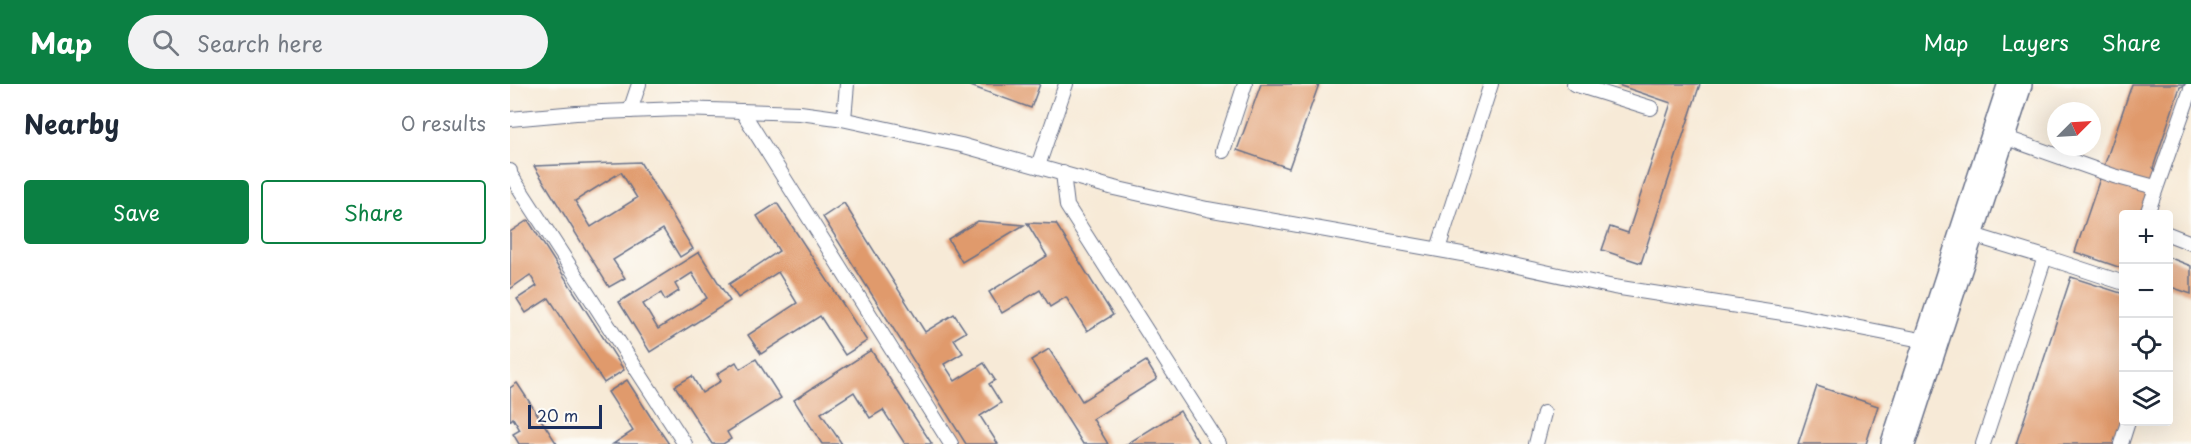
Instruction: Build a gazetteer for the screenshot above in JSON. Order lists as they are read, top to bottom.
{
  "scale_bar": "20 m",
  "north": "top right",
  "page": {
    "header": "Map",
    "search": "Search here",
    "nav": ["Map", "Layers", "Share"],
    "heading": ["Nearby", "0 results"],
    "buttons": ["Save", "Share"],
    "map_buttons": ["+", "−"],
    "scale": "20 m"
  }
}
